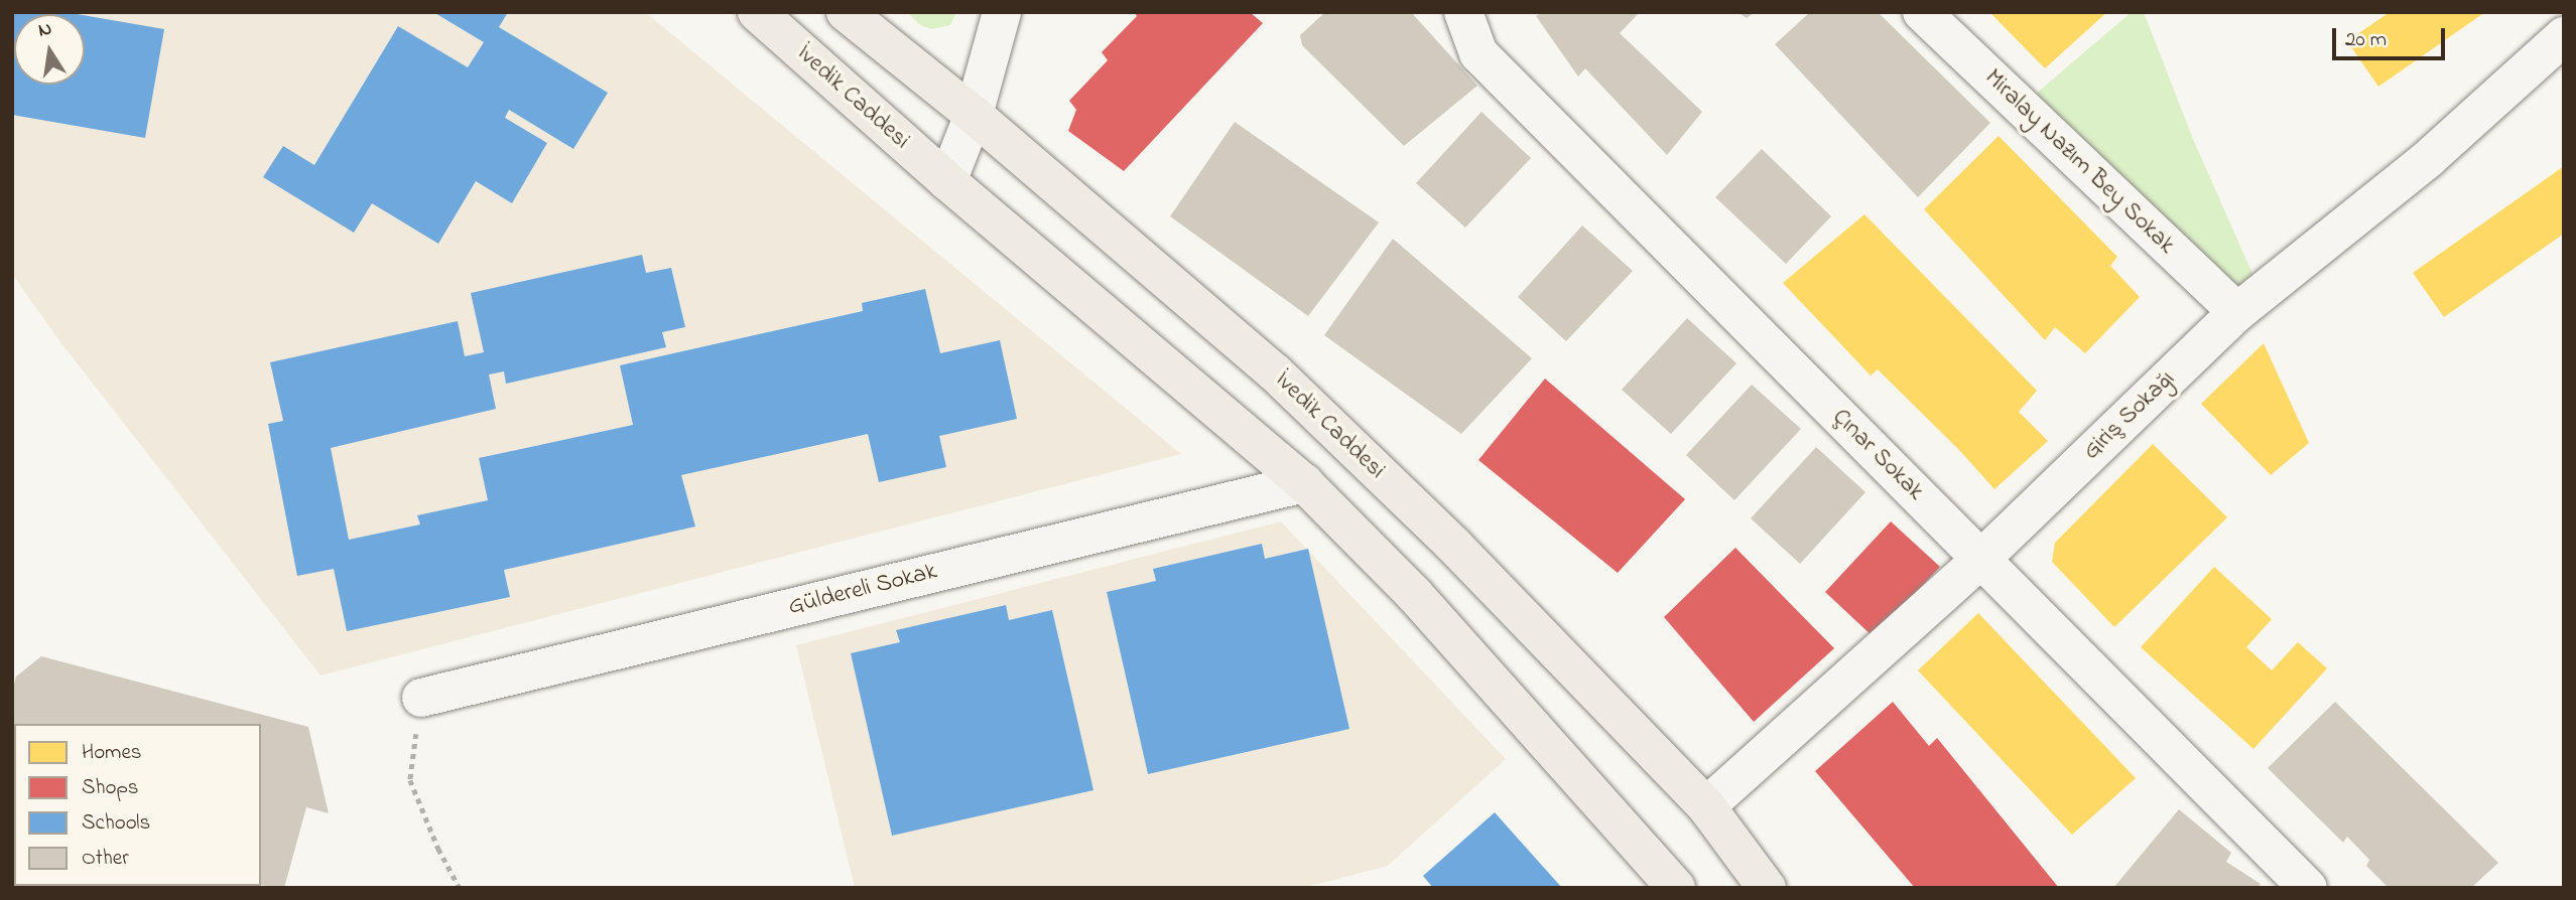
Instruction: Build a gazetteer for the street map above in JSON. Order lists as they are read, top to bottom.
{
  "streets": {
    "main road": ["İvedik Caddesi"],
    "street": [
      "Miralay Nazım Bey Sokak",
      "Giriş Sokağı",
      "Çınar Sokak",
      "Güldereli Sokak"
    ]
  },
  "crossings": [
    ["İvedik Caddesi", "Giriş Sokağı"],
    ["İvedik Caddesi", "Güldereli Sokak"],
    ["Miralay Nazım Bey Sokak", "Giriş Sokağı"],
    ["Giriş Sokağı", "Çınar Sokak"]
  ],
  "legend": [
    "Homes",
    "Shops",
    "Schools",
    "Other"
  ],
  "scale_bar": "20 m",
  "north": "top"
}
